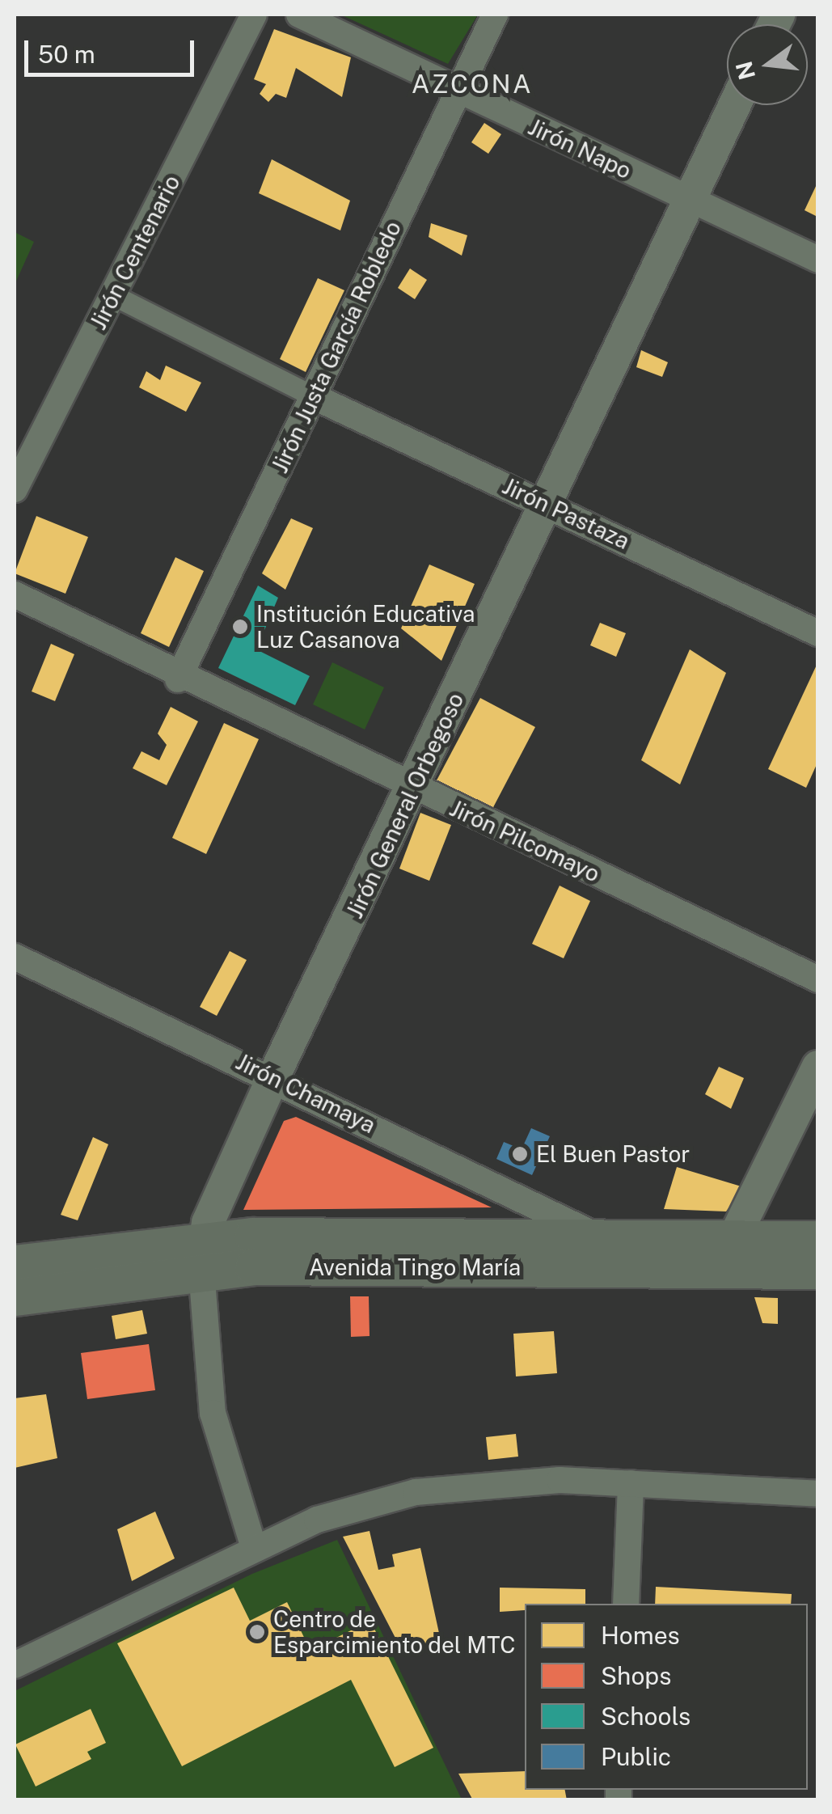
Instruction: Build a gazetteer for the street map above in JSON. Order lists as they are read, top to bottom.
{
  "streets": {
    "main road": ["Avenida Tingo María"],
    "street": [
      "Jirón Napo",
      "Jirón Centenario",
      "Jirón Justa García Robledo",
      "Jirón Pastaza",
      "Jirón General Orbegoso",
      "Jirón Pilcomayo",
      "Jirón Chamaya"
    ]
  },
  "crossings": [
    ["Jirón Napo", "Jirón Justa García Robledo"],
    ["Jirón Napo", "Jirón General Orbegoso"],
    ["Jirón Justa García Robledo", "Jirón Pastaza"],
    ["Jirón Justa García Robledo", "Jirón Pilcomayo"],
    ["Jirón Pastaza", "Jirón General Orbegoso"],
    ["Jirón General Orbegoso", "Jirón Pilcomayo"],
    ["Jirón General Orbegoso", "Jirón Chamaya"],
    ["Jirón General Orbegoso", "Avenida Tingo María"],
    ["Jirón Chamaya", "Avenida Tingo María"]
  ],
  "districts": ["AZCONA"],
  "places": ["Institución Educativa Luz Casanova", "El Buen Pastor", "Centro de Esparcimiento del MTC"],
  "legend": [
    "Homes",
    "Shops",
    "Schools",
    "Public"
  ],
  "scale_bar": "50 m",
  "north": "left"
}
